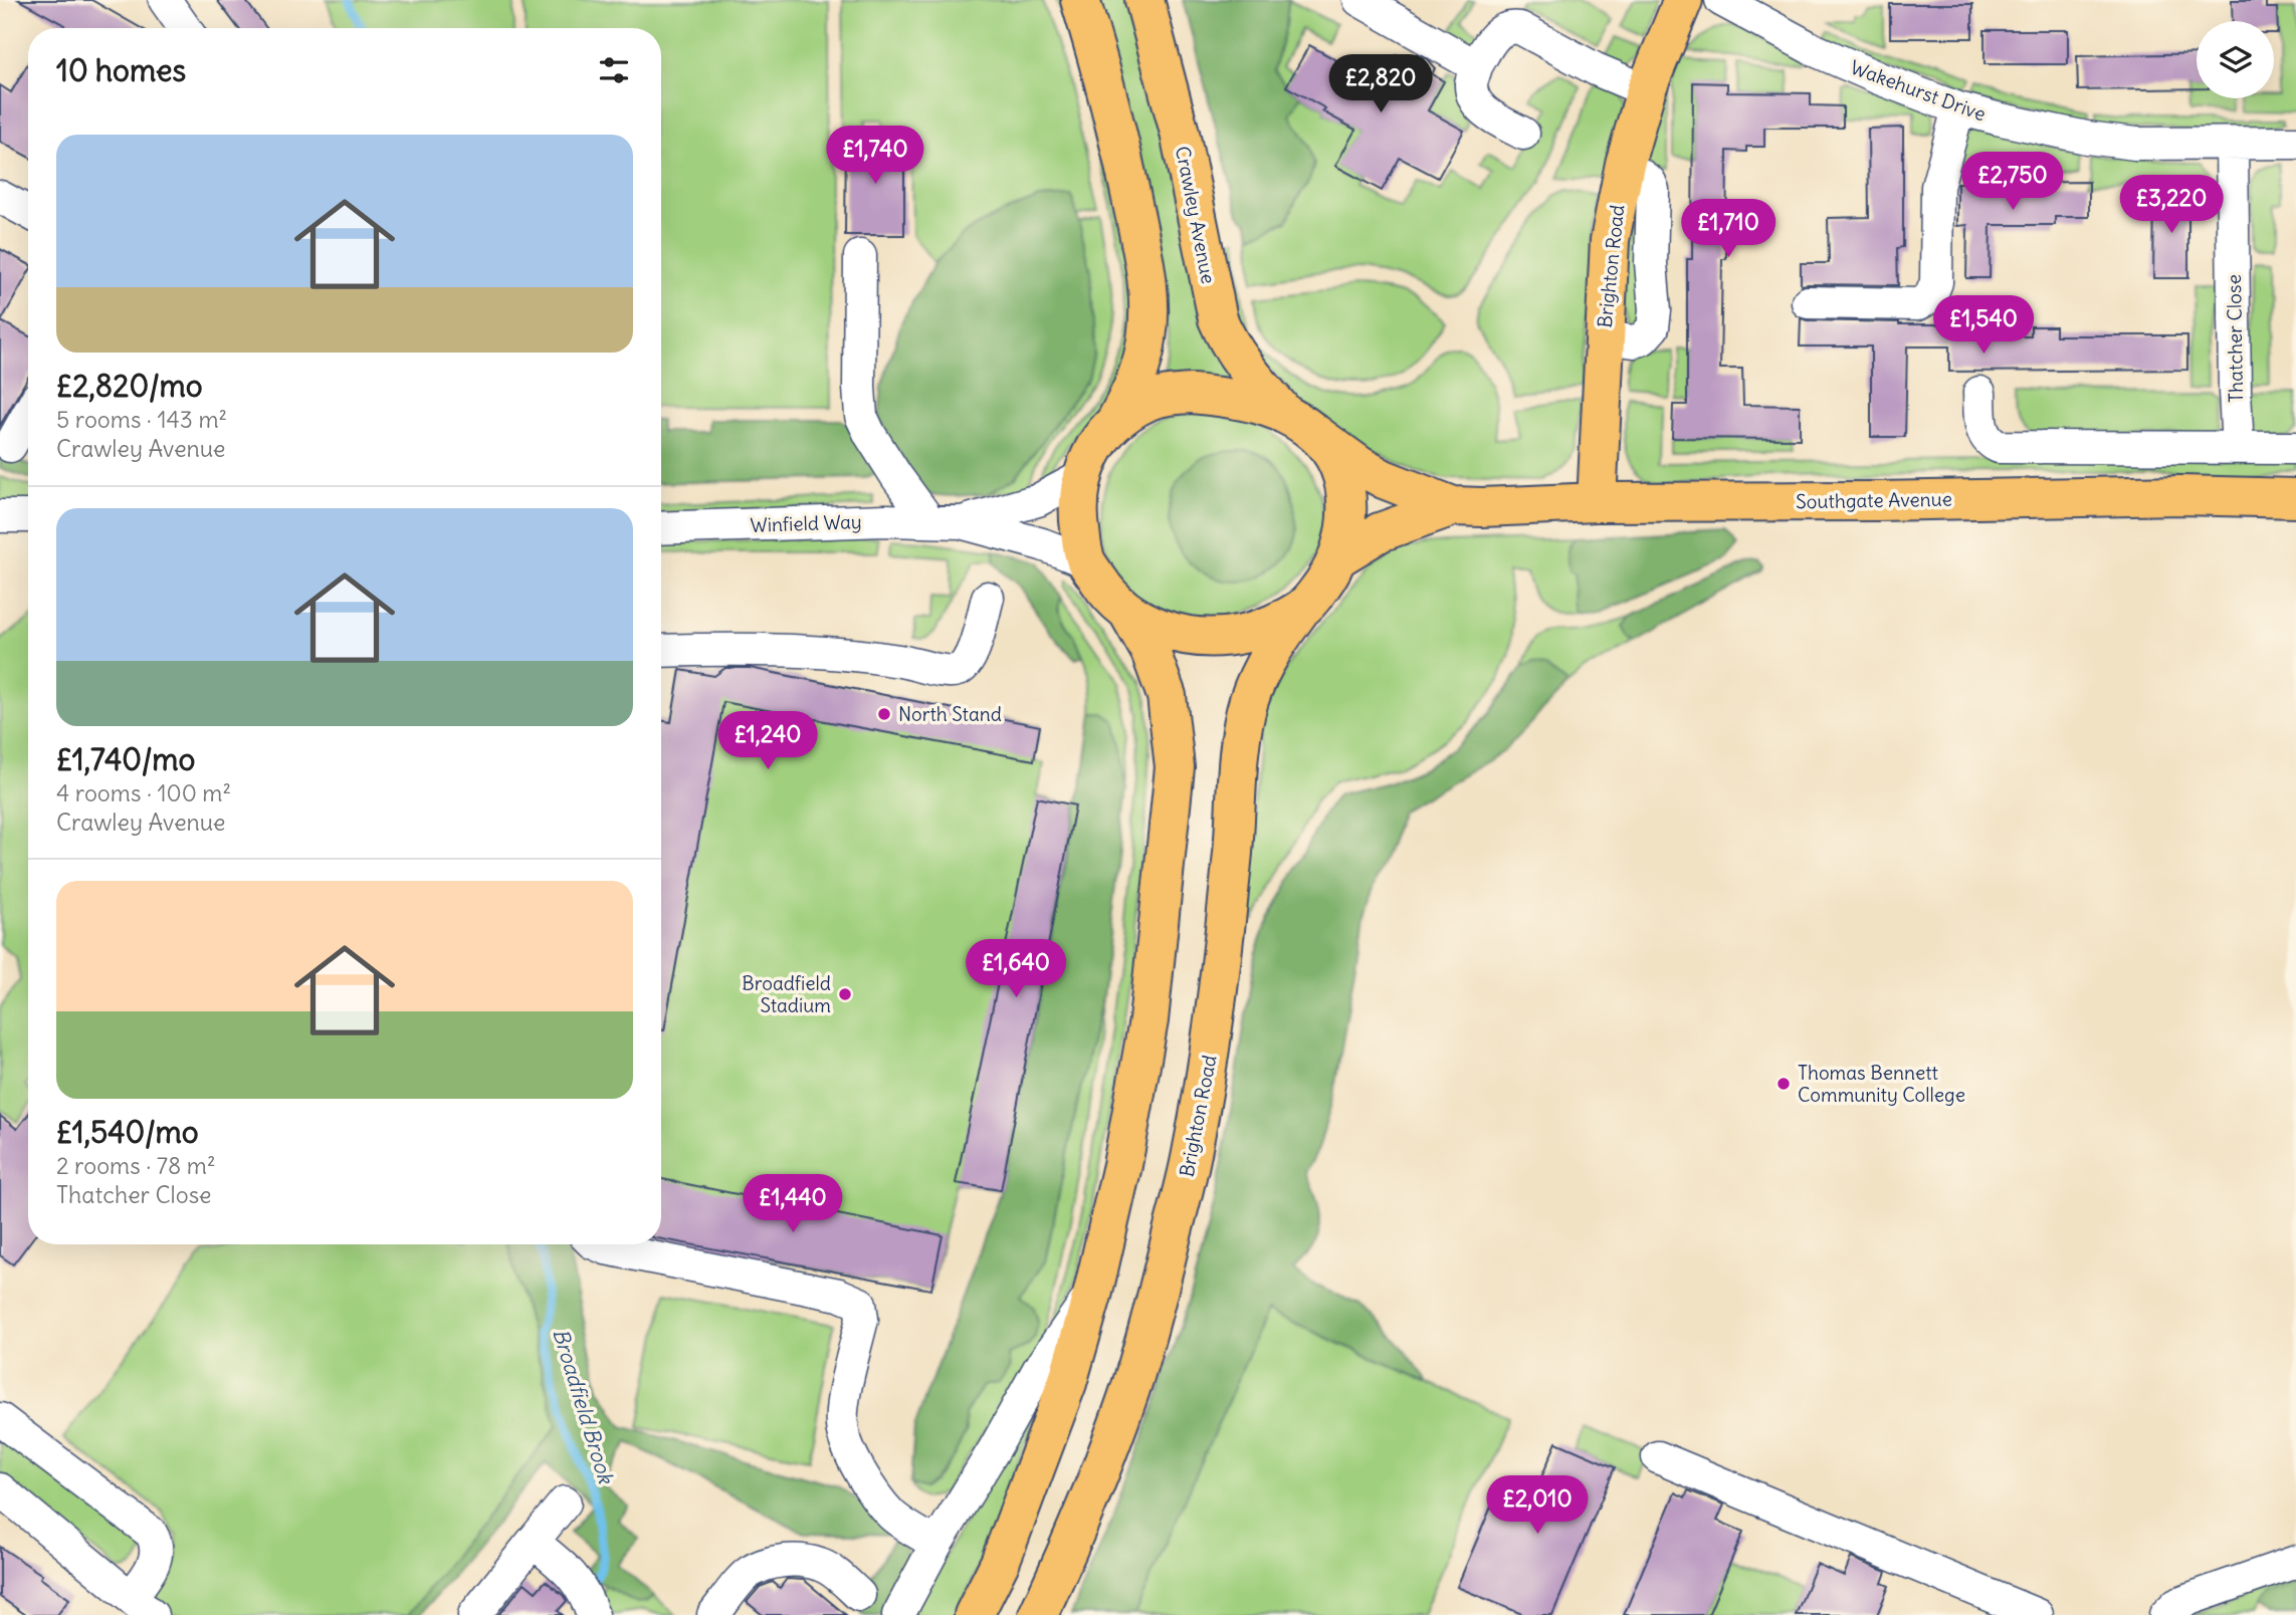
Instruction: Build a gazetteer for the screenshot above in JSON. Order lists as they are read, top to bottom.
{
  "streets": {
    "main road": ["Crawley Avenue", "Brighton Road", "Southgate Avenue"],
    "street": ["Wakehurst Drive", "Thatcher Close", "Winfield Way"]
  },
  "crossings": [
    ["Wakehurst Drive", "Thatcher Close"],
    ["Crawley Avenue", "Southgate Avenue"],
    ["Brighton Road", "Southgate Avenue"]
  ],
  "water": ["Broadfield Brook"],
  "places": ["North Stand", "Broadfield Stadium", "Thomas Bennett Community College"],
  "page": {
    "heading": "10 homes",
    "price": [
      "£2,820",
      "£1,740",
      "£2,750",
      "£3,220",
      "£1,710",
      "£1,540",
      "£1,240",
      "£1,640",
      "£1,440",
      "£2,010"
    ],
    "list": [
      {
        "name": "£2,820/mo",
        "note": "5 rooms · 143 m² · Crawley Avenue"
      },
      {
        "name": "£1,740/mo",
        "note": "4 rooms · 100 m² · Crawley Avenue"
      },
      {
        "name": "£1,540/mo",
        "note": "2 rooms · 78 m² · Thatcher Close"
      }
    ]
  }
}
